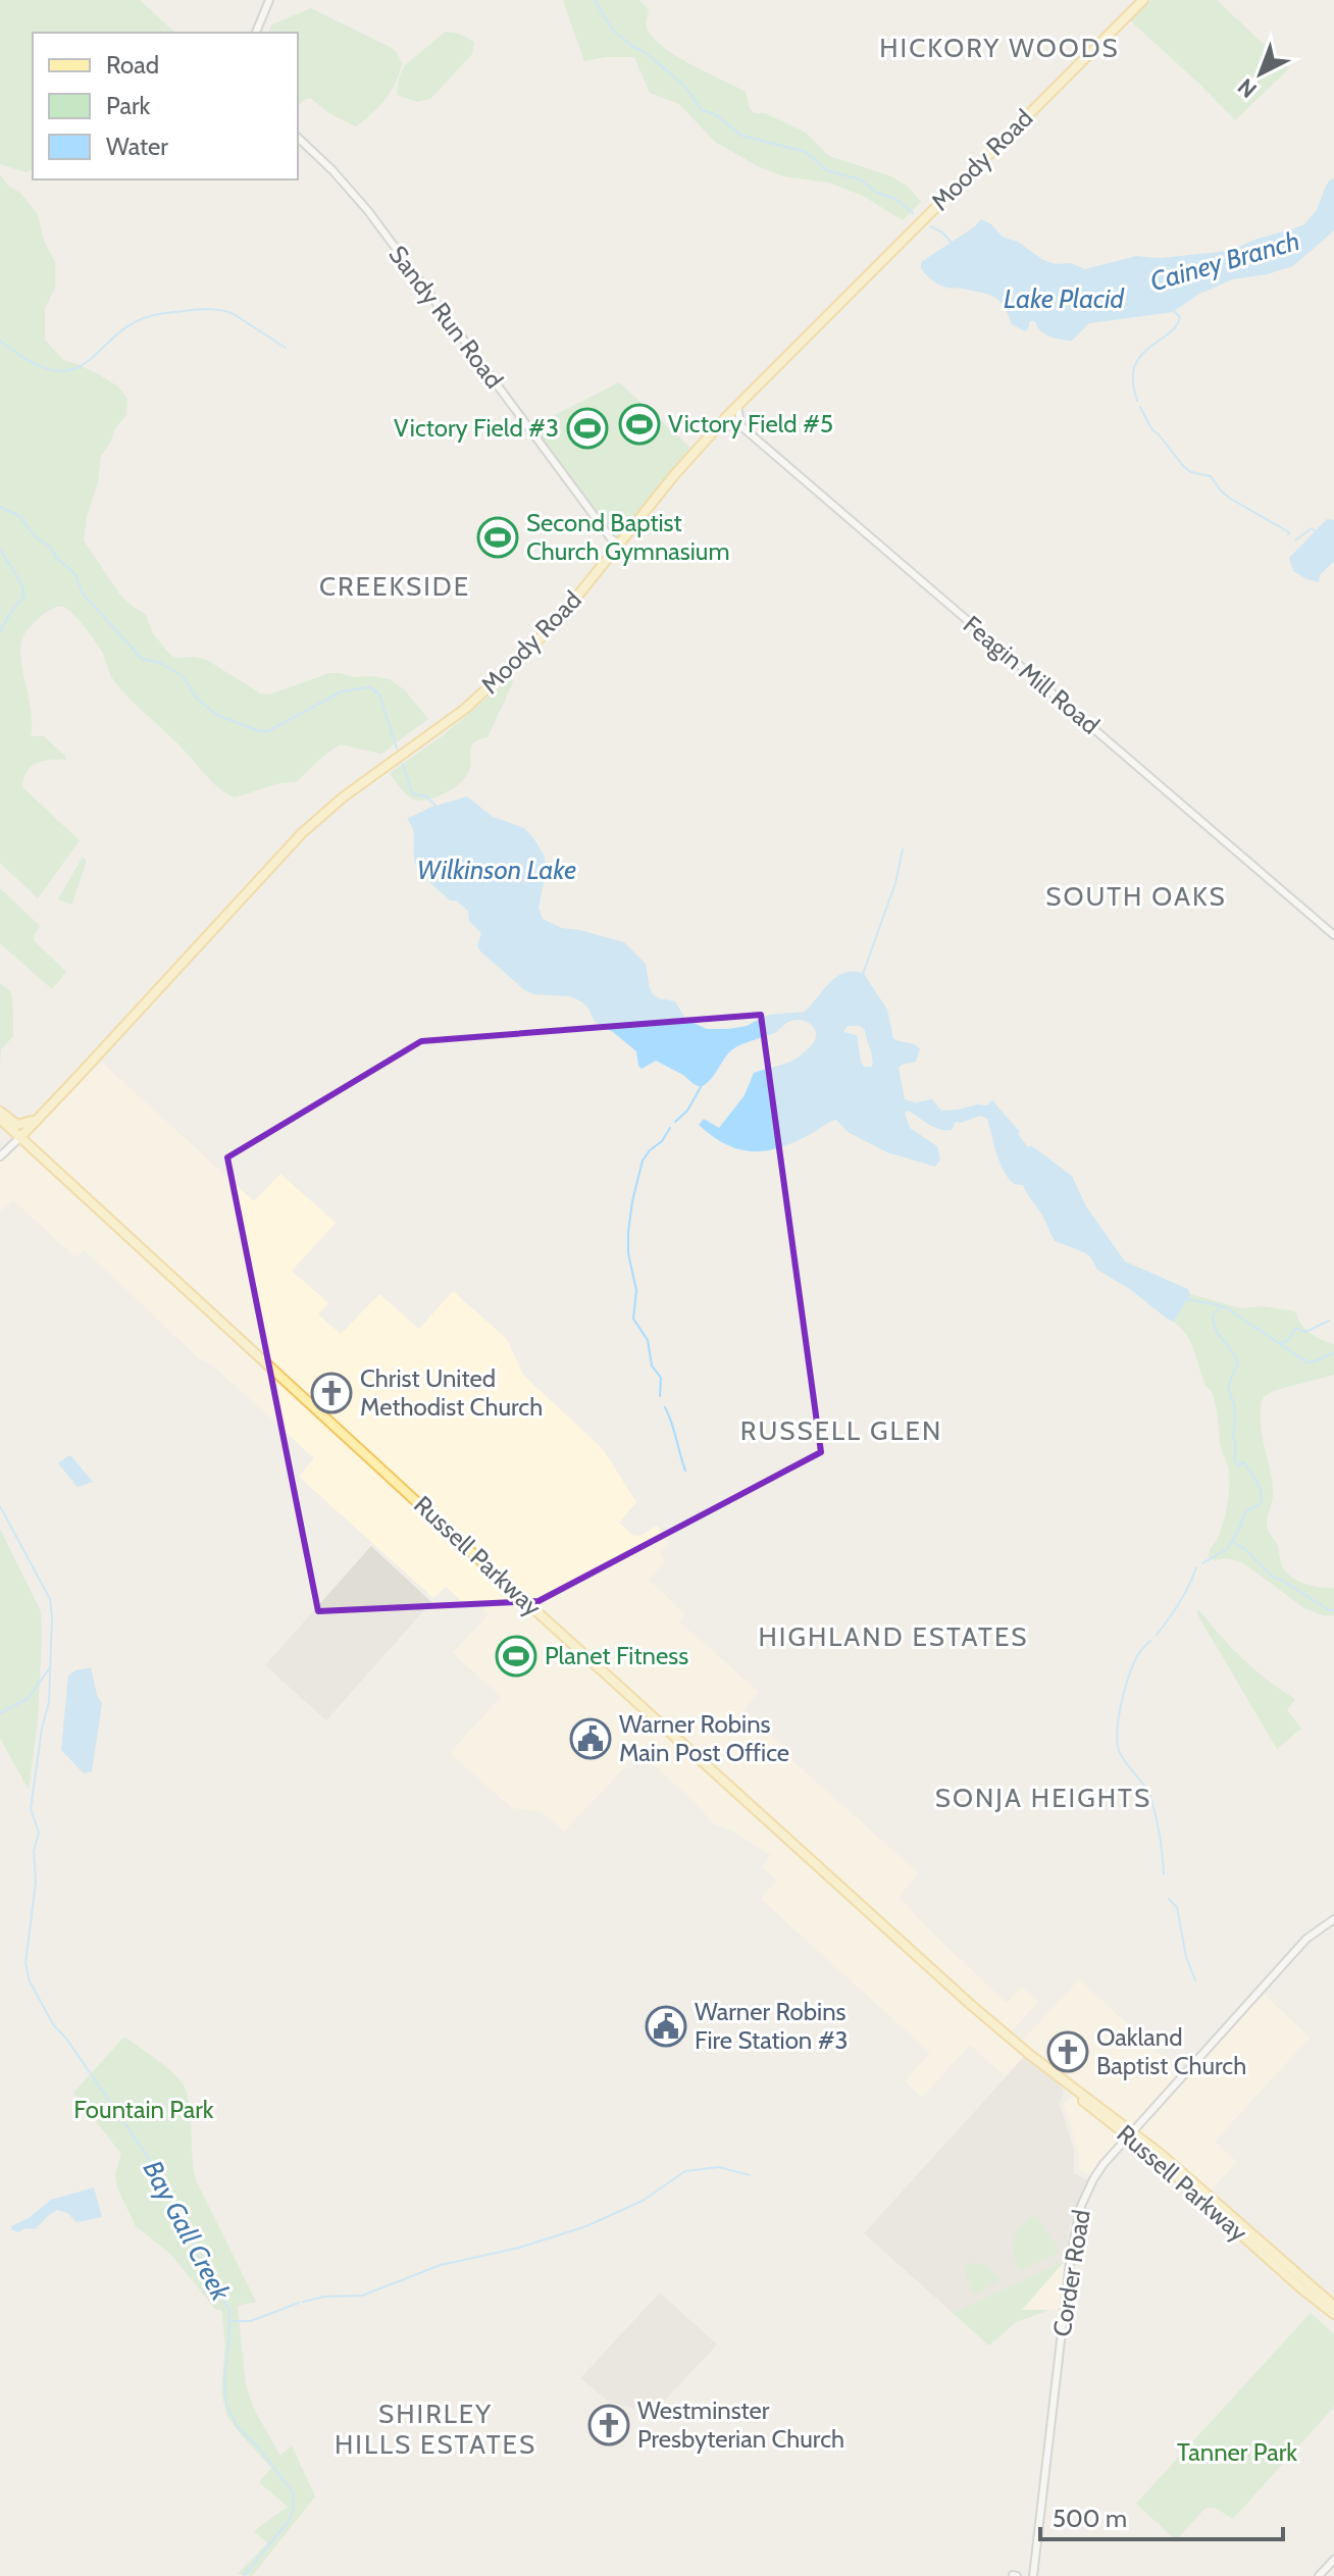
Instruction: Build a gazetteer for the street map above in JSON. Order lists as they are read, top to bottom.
{
  "streets": {
    "main road": ["Moody Road", "Russell Parkway"],
    "street": ["Sandy Run Road", "Feagin Mill Road", "Corder Road"]
  },
  "crossings": [
    ["Moody Road", "Sandy Run Road"],
    ["Moody Road", "Feagin Mill Road"],
    ["Moody Road", "Russell Parkway"],
    ["Russell Parkway", "Corder Road"]
  ],
  "districts": [
    "HICKORY WOODS",
    "CREEKSIDE",
    "SOUTH OAKS",
    "RUSSELL GLEN",
    "HIGHLAND ESTATES",
    "SONJA HEIGHTS",
    "SHIRLEY HILLS ESTATES"
  ],
  "water": [
    "Cainey Branch",
    "Lake Placid",
    "Wilkinson Lake",
    "Bay Gall Creek"
  ],
  "parks": ["Fountain Park", "Tanner Park"],
  "places": {
    "sports": [
      "Victory Field #5",
      "Victory Field #3",
      "Second Baptist Church Gymnasium",
      "Planet Fitness"
    ],
    "church": ["Christ United Methodist Church", "Oakland Baptist Church", "Westminster Presbyterian Church"],
    "public building": ["Warner Robins Main Post Office", "Warner Robins Fire Station #3"]
  },
  "legend": ["Road", "Park", "Water"],
  "scale_bar": "500 m",
  "north": "bottom left"
}
